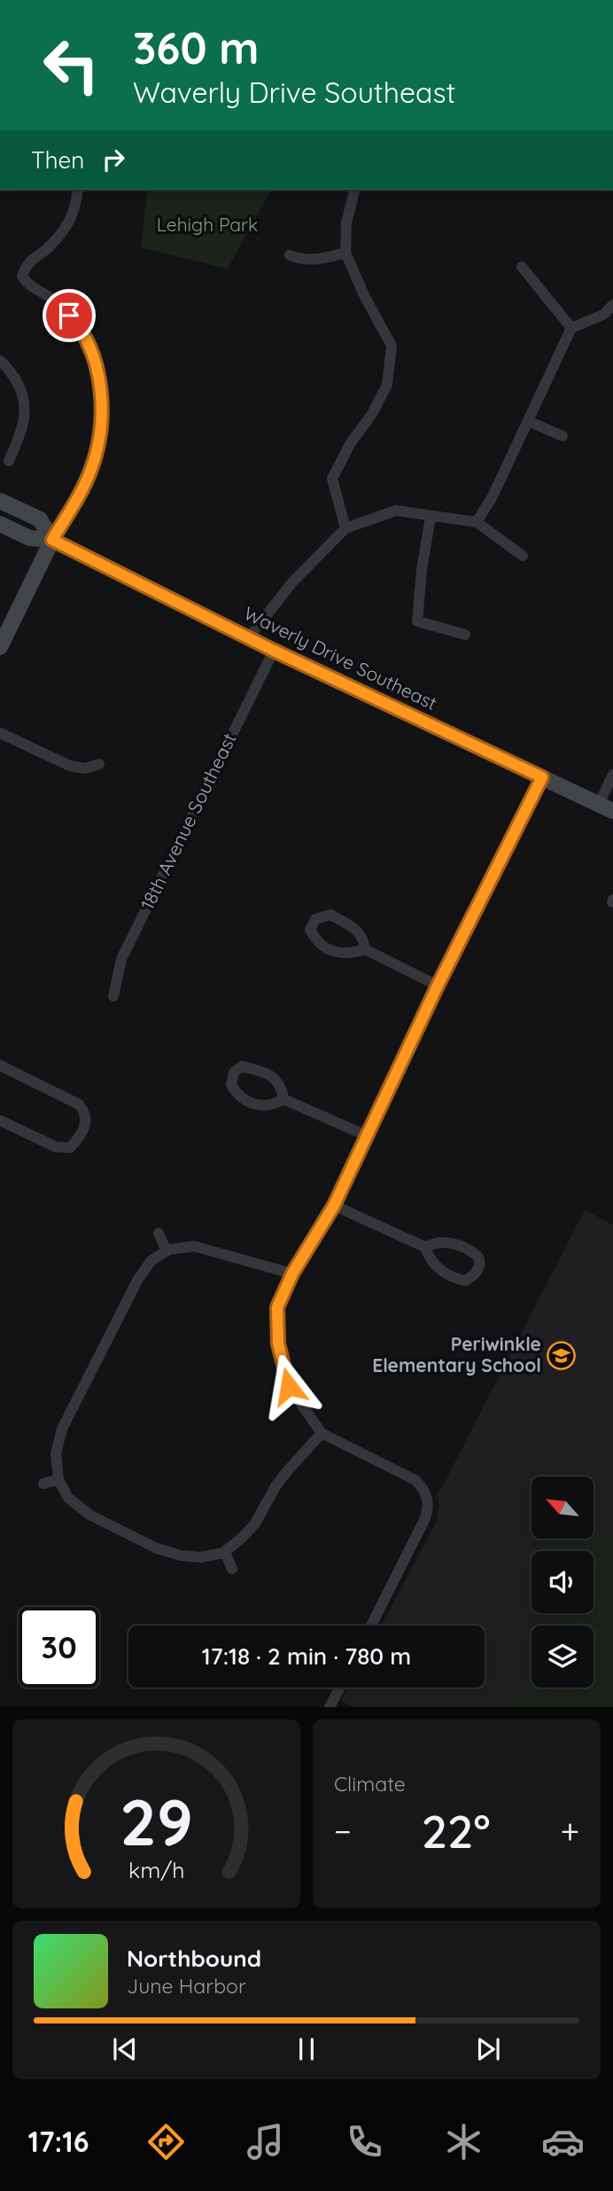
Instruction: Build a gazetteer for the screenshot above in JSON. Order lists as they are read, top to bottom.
{
  "streets": {
    "main road": ["Waverly Drive Southeast"],
    "street": ["18th Avenue Southeast"]
  },
  "crossings": [
    ["Waverly Drive Southeast", "18th Avenue Southeast"]
  ],
  "parks": ["Lehigh Park"],
  "places": {
    "school or university": ["Periwinkle Elementary School"]
  },
  "north": "top left",
  "page": {
    "turn": ["360 m", "Waverly Drive Southeast"],
    "then": "Then",
    "limit": "30",
    "trip": "17:18 · 2 min · 780 m",
    "tile": "Climate",
    "heat": ["−", "22°", "+"],
    "song": ["Northbound", "June Harbor"],
    "tabs": "17:16",
    "gauge": ["29", "km/h"]
  }
}
